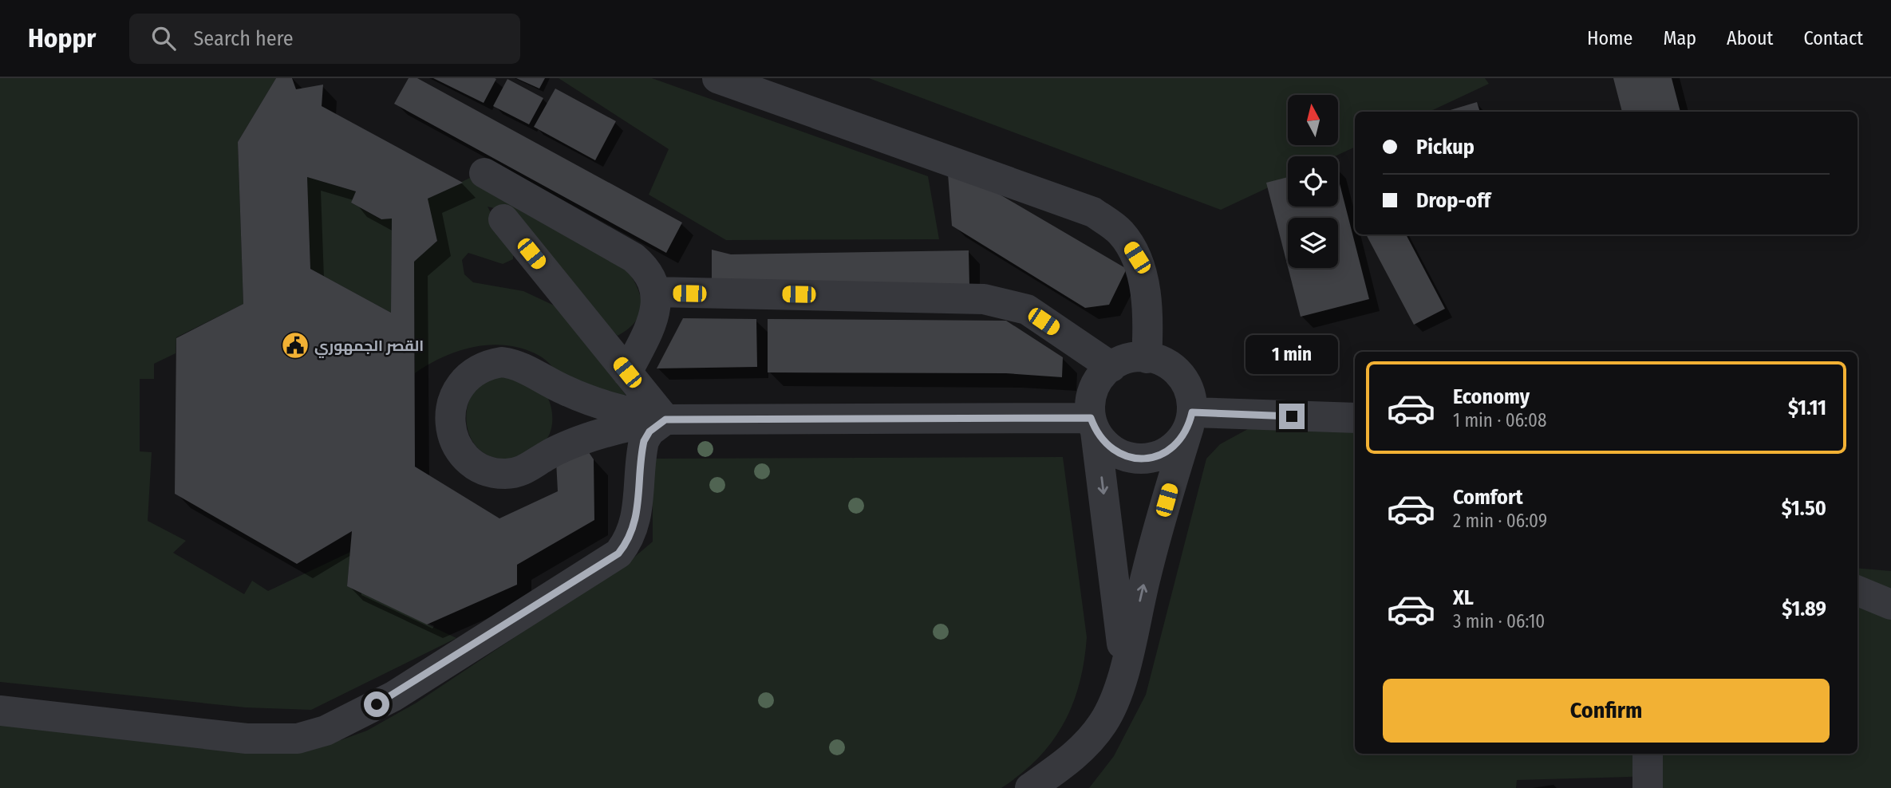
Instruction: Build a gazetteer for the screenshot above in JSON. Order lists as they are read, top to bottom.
{
  "places": {
    "public building": ["القصر الجمهوري"]
  },
  "north": "top",
  "page": {
    "header": "Hoppr",
    "search": "Search here",
    "nav": [
      "Home",
      "Map",
      "About",
      "Contact"
    ],
    "banner": ["Pickup", "Drop-off"],
    "bubble": "1 min",
    "list": [
      {
        "name": "Economy",
        "note": "1 min · 06:08",
        "value": "$1.11"
      },
      {
        "name": "Comfort",
        "note": "2 min · 06:09",
        "value": "$1.50"
      },
      {
        "name": "XL",
        "note": "3 min · 06:10",
        "value": "$1.89"
      }
    ],
    "buttons": "Confirm"
  }
}
